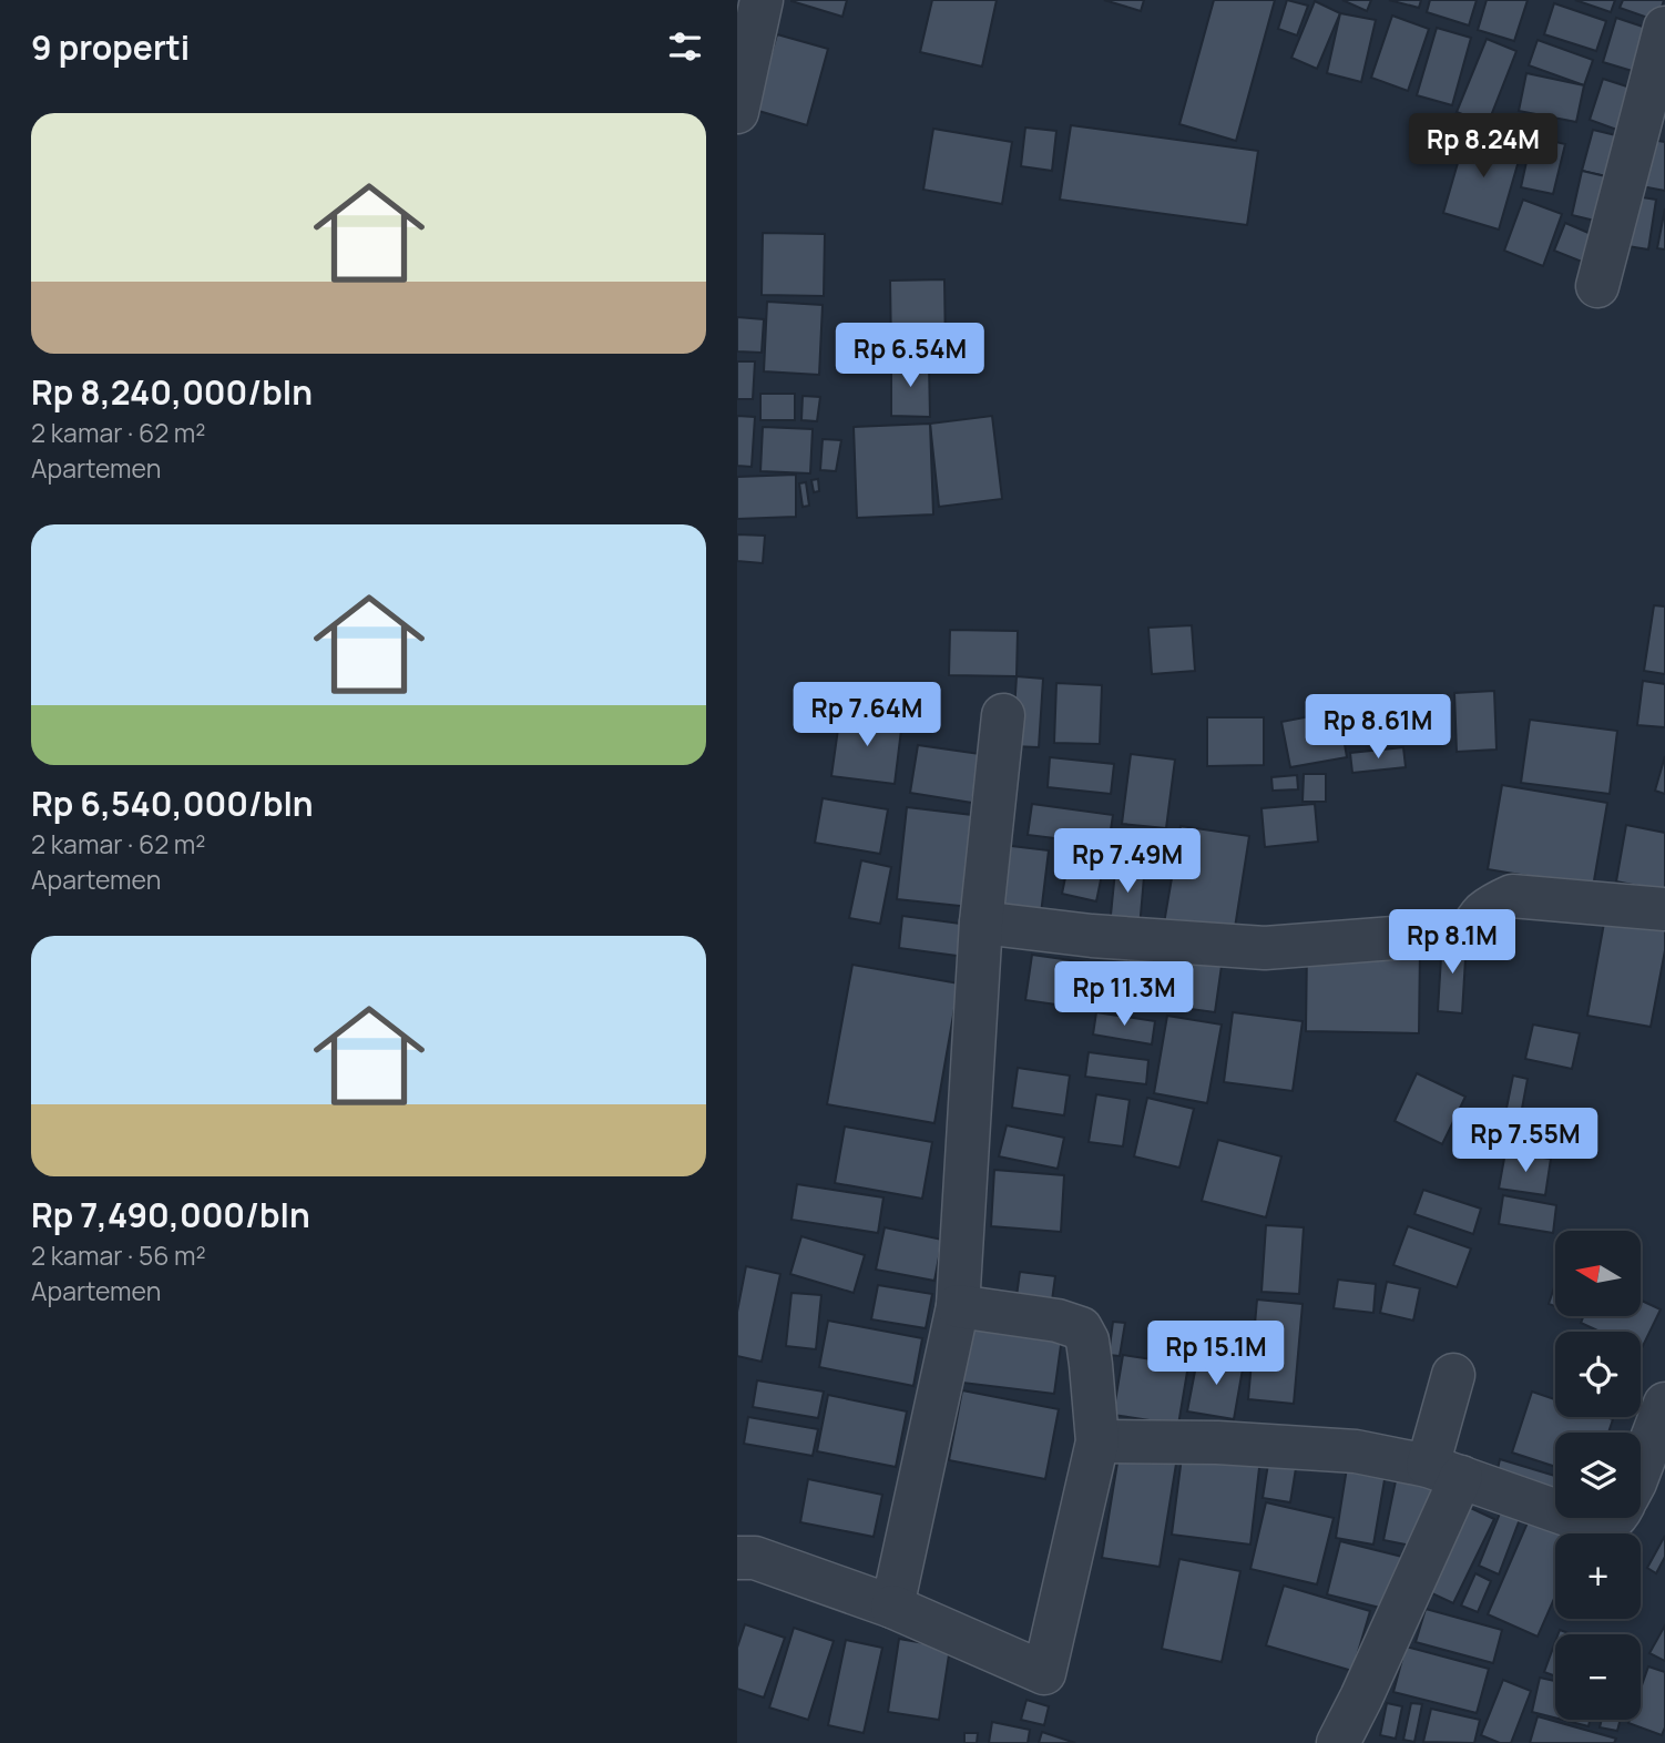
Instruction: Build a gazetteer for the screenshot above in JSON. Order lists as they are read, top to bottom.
{
  "north": "left",
  "page": {
    "heading": "9 properti",
    "list": [
      {
        "name": "Rp 8,240,000/bln",
        "note": "2 kamar · 62 m² · Apartemen"
      },
      {
        "name": "Rp 6,540,000/bln",
        "note": "2 kamar · 62 m² · Apartemen"
      },
      {
        "name": "Rp 7,490,000/bln",
        "note": "2 kamar · 56 m² · Apartemen"
      }
    ],
    "price": [
      "Rp 8.24M",
      "Rp 6.54M",
      "Rp 7.64M",
      "Rp 8.61M",
      "Rp 7.49M",
      "Rp 8.1M",
      "Rp 11.3M",
      "Rp 7.55M",
      "Rp 15.1M"
    ],
    "map_buttons": ["+", "−"]
  }
}
